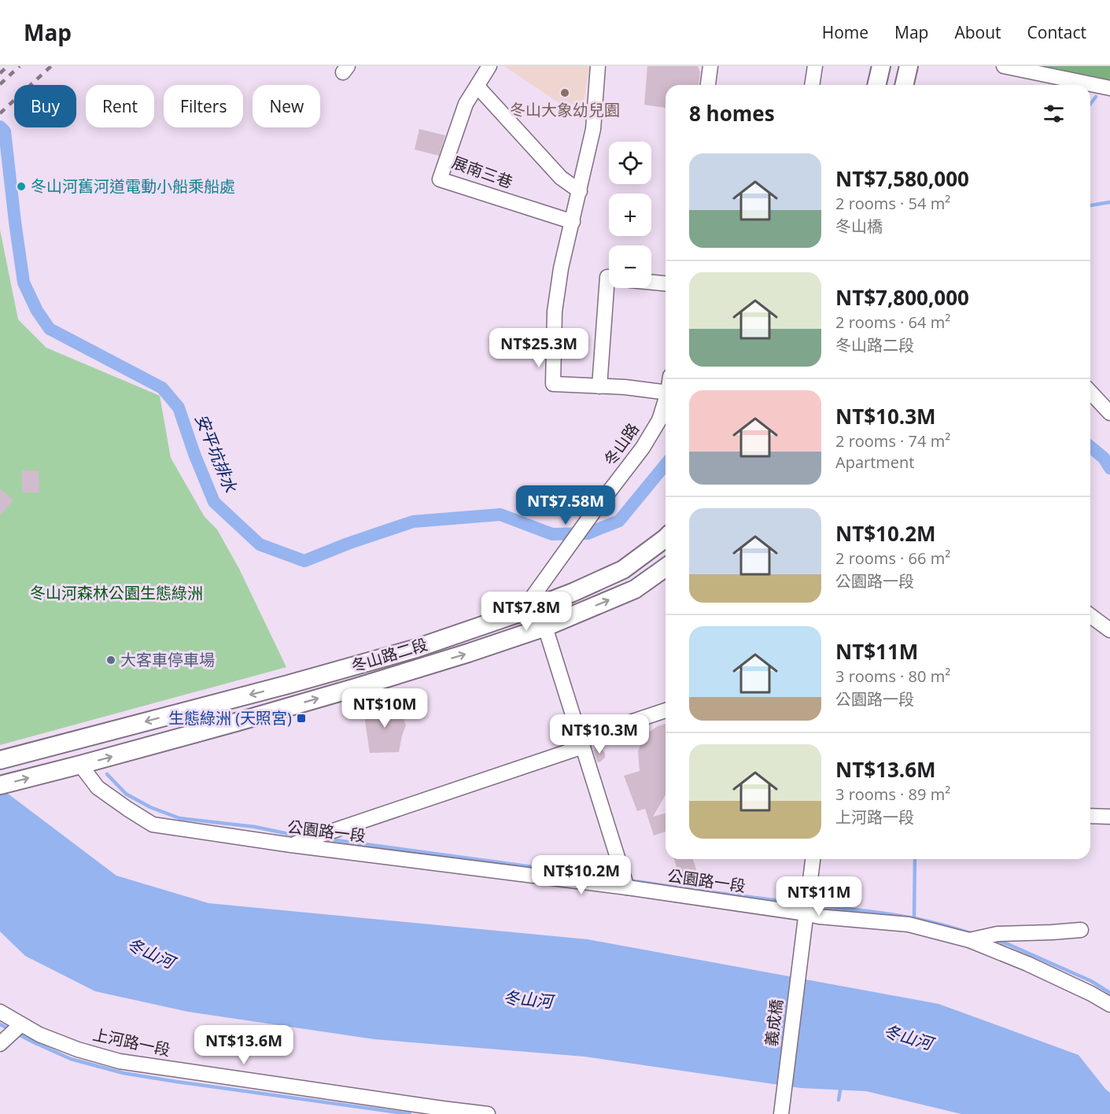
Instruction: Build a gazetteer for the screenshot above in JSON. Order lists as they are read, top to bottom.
{
  "streets": {
    "main road": ["冬山路二段"],
    "street": [
      "展南三巷",
      "冬山路",
      "公園路一段",
      "義成橋",
      "上河路一段"
    ]
  },
  "crossings": [
    ["冬山路", "冬山路二段"],
    ["冬山路二段", "公園路一段"],
    ["公園路一段", "義成橋"]
  ],
  "water": ["安平坑排水", "冬山河"],
  "parks": ["冬山河森林公園生態綠洲"],
  "places": {
    "other": ["冬山大象幼兒園", "冬山河舊河道電動小船乘船處", "大客車停車場"],
    "transit": ["生態綠洲 (天照宮)"]
  },
  "page": {
    "header": "Map",
    "nav": [
      "Home",
      "Map",
      "About",
      "Contact"
    ],
    "chip": [
      "Buy",
      "Rent",
      "Filters",
      "New"
    ],
    "heading": "8 homes",
    "map_buttons": ["+", "−"],
    "list": [
      {
        "name": "NT$7,580,000",
        "note": "2 rooms · 54 m² · 冬山橋"
      },
      {
        "name": "NT$7,800,000",
        "note": "2 rooms · 64 m² · 冬山路二段"
      },
      {
        "name": "NT$10.3M",
        "note": "2 rooms · 74 m² · Apartment"
      },
      {
        "name": "NT$10.2M",
        "note": "2 rooms · 66 m² · 公園路一段"
      },
      {
        "name": "NT$11M",
        "note": "3 rooms · 80 m² · 公園路一段"
      },
      {
        "name": "NT$13.6M",
        "note": "3 rooms · 89 m² · 上河路一段"
      }
    ],
    "price": [
      "NT$25.3M",
      "NT$7.58M",
      "NT$7.8M",
      "NT$10M",
      "NT$10.3M",
      "NT$10.2M",
      "NT$11M",
      "NT$13.6M"
    ]
  }
}
